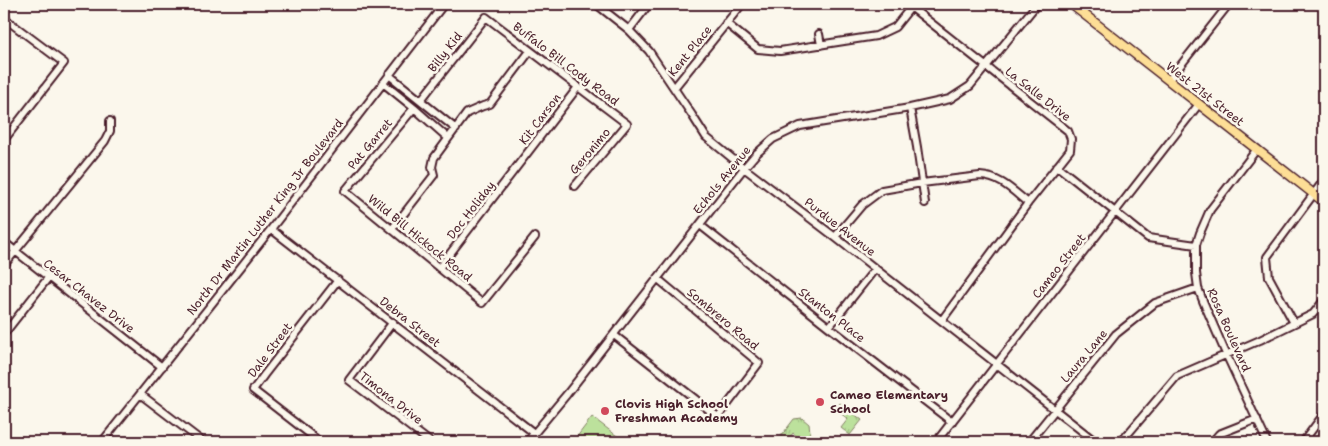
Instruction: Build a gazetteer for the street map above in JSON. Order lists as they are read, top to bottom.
{
  "streets": {
    "main road": ["West 21st Street"],
    "street": [
      "Kent Place",
      "Billy Kid",
      "Buffalo Bill Cody Road",
      "La Salle Drive",
      "Kit Carson",
      "Pat Garret",
      "Geronimo",
      "Echols Avenue",
      "Doc Holiday",
      "North Dr Martin Luther King Jr Boulevard",
      "Purdue Avenue",
      "Wild Bill Hickock Road",
      "Cameo Street",
      "Cesar Chavez Drive",
      "Stanton Place",
      "Sombrero Road",
      "Debra Street",
      "Rosa Boulevard",
      "Dale Street",
      "Laura Lane",
      "Timona Drive"
    ]
  },
  "crossings": [
    ["Kent Place", "Purdue Avenue"],
    ["Billy Kid", "Buffalo Bill Cody Road"],
    ["Buffalo Bill Cody Road", "Kit Carson"],
    ["Buffalo Bill Cody Road", "Geronimo"],
    ["La Salle Drive", "Echols Avenue"],
    ["La Salle Drive", "Purdue Avenue"],
    ["West 21st Street", "Cameo Street"],
    ["West 21st Street", "Rosa Boulevard"],
    ["Kit Carson", "Doc Holiday"],
    ["Pat Garret", "Wild Bill Hickock Road"],
    ["Echols Avenue", "Purdue Avenue"],
    ["Echols Avenue", "Stanton Place"],
    ["Echols Avenue", "Sombrero Road"],
    ["Echols Avenue", "Debra Street"],
    ["Doc Holiday", "Wild Bill Hickock Road"],
    ["North Dr Martin Luther King Jr Boulevard", "Cesar Chavez Drive"],
    ["North Dr Martin Luther King Jr Boulevard", "Debra Street"],
    ["Purdue Avenue", "Cameo Street"],
    ["Purdue Avenue", "Laura Lane"],
    ["Cameo Street", "Stanton Place"],
    ["Debra Street", "Dale Street"],
    ["Debra Street", "Timona Drive"],
    ["Rosa Boulevard", "Laura Lane"]
  ],
  "places": ["Cameo Elementary School", "Clovis High School Freshman Academy"]
}
